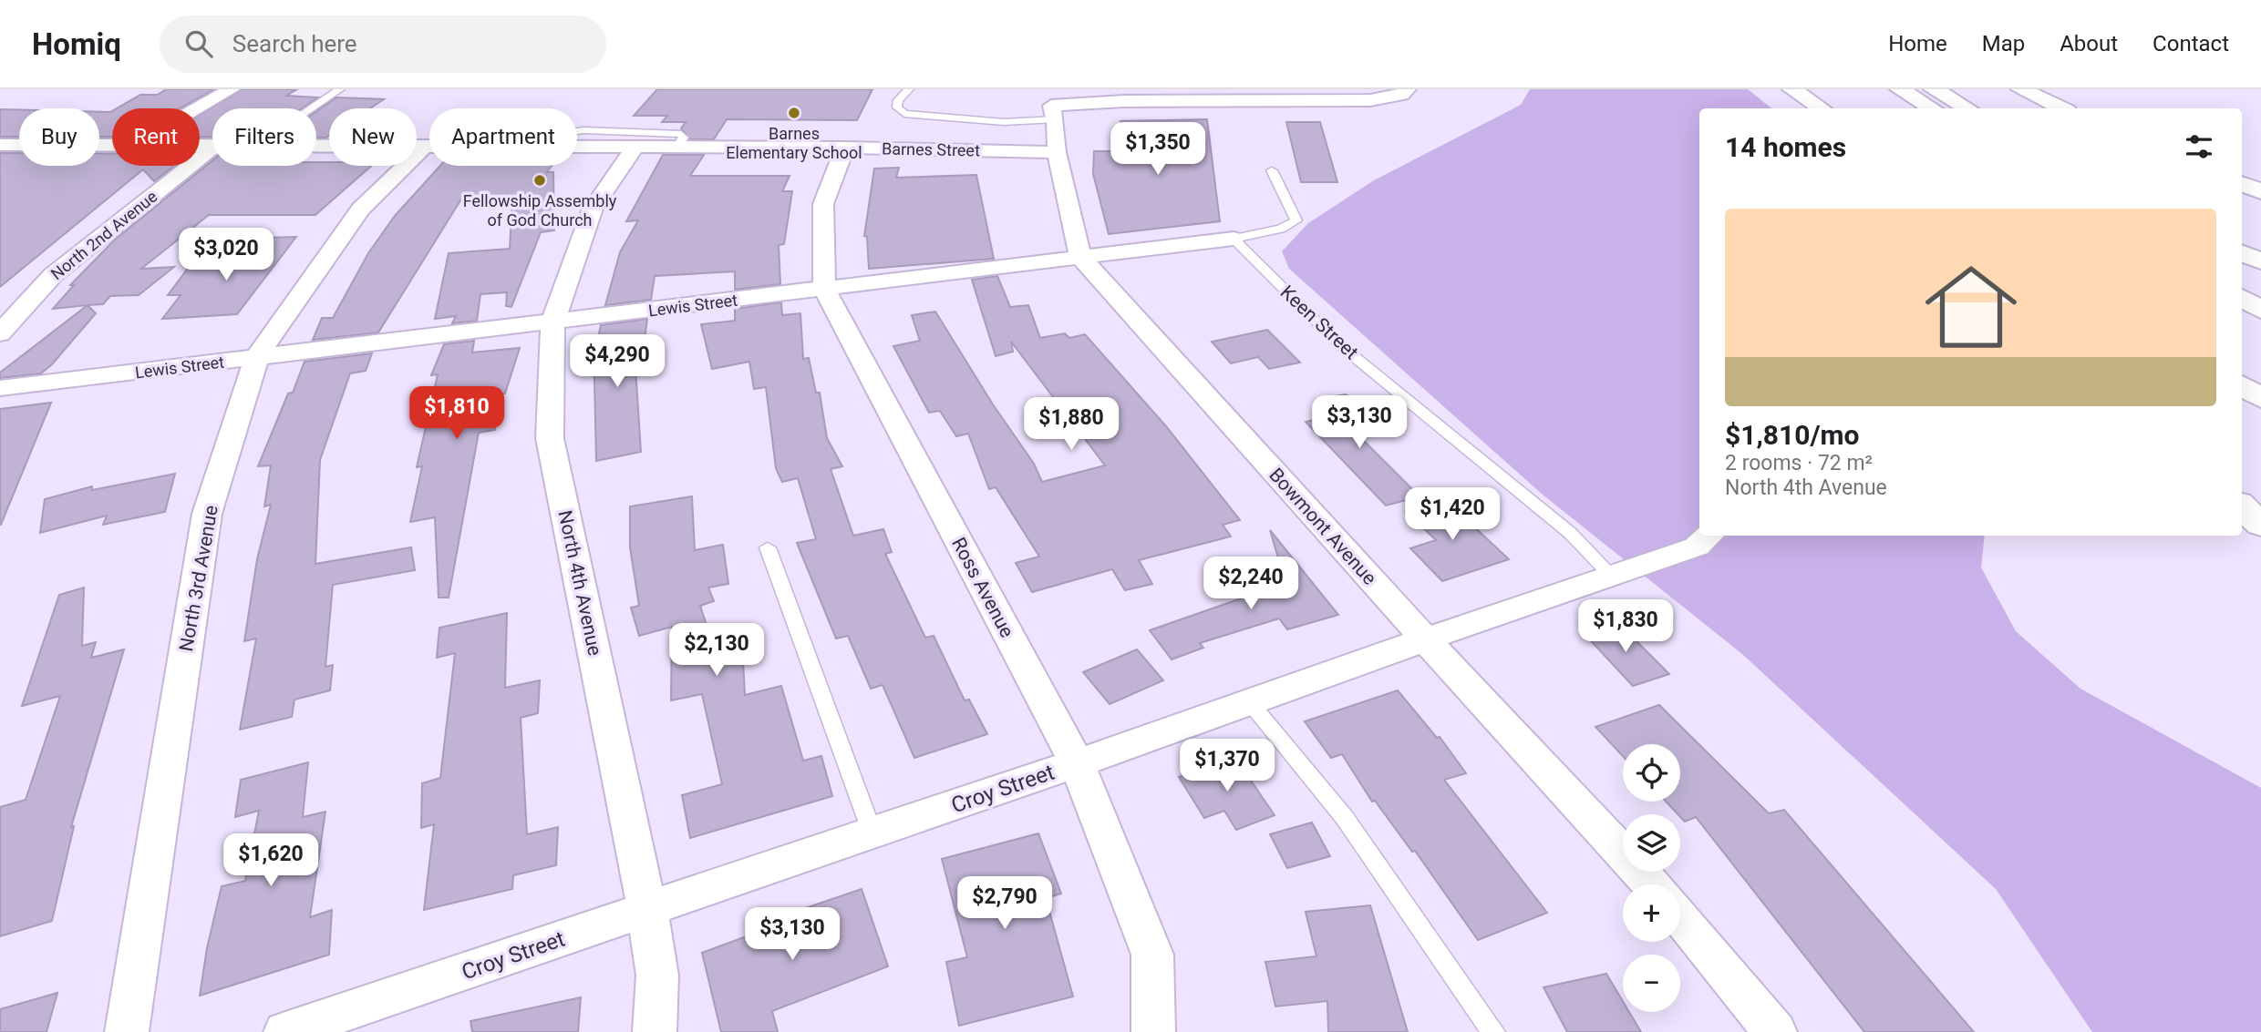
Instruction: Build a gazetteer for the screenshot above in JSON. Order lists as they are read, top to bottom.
{
  "streets": {
    "street": [
      "Barnes Street",
      "North 2nd Avenue",
      "Lewis Street",
      "Bowmont Avenue",
      "North 3rd Avenue",
      "North 4th Avenue",
      "Ross Avenue",
      "Croy Street"
    ],
    "lane": ["Keen Street"]
  },
  "crossings": [
    ["Barnes Street", "Bowmont Avenue"],
    ["Barnes Street", "North 3rd Avenue"],
    ["Barnes Street", "North 4th Avenue"],
    ["Barnes Street", "Ross Avenue"],
    ["Lewis Street", "Keen Street"],
    ["Lewis Street", "Bowmont Avenue"],
    ["Lewis Street", "North 3rd Avenue"],
    ["Lewis Street", "North 4th Avenue"],
    ["Lewis Street", "Ross Avenue"],
    ["Keen Street", "Croy Street"],
    ["Bowmont Avenue", "Croy Street"],
    ["North 4th Avenue", "Croy Street"],
    ["Ross Avenue", "Croy Street"]
  ],
  "places": ["Barnes Elementary School", "Fellowship Assembly of God Church"],
  "page": {
    "header": "Homiq",
    "search": "Search here",
    "nav": [
      "Home",
      "Map",
      "About",
      "Contact"
    ],
    "chip": [
      "Buy",
      "Rent",
      "Filters",
      "New",
      "Apartment"
    ],
    "heading": "14 homes",
    "price": [
      "$1,350",
      "$3,020",
      "$4,290",
      "$1,810",
      "$3,130",
      "$1,880",
      "$1,420",
      "$2,240",
      "$1,830",
      "$2,130",
      "$1,370",
      "$1,620",
      "$2,790",
      "$3,130"
    ],
    "list": [
      {
        "name": "$1,810/mo",
        "note": "2 rooms · 72 m² · North 4th Avenue"
      }
    ],
    "map_buttons": ["+", "−"]
  }
}
